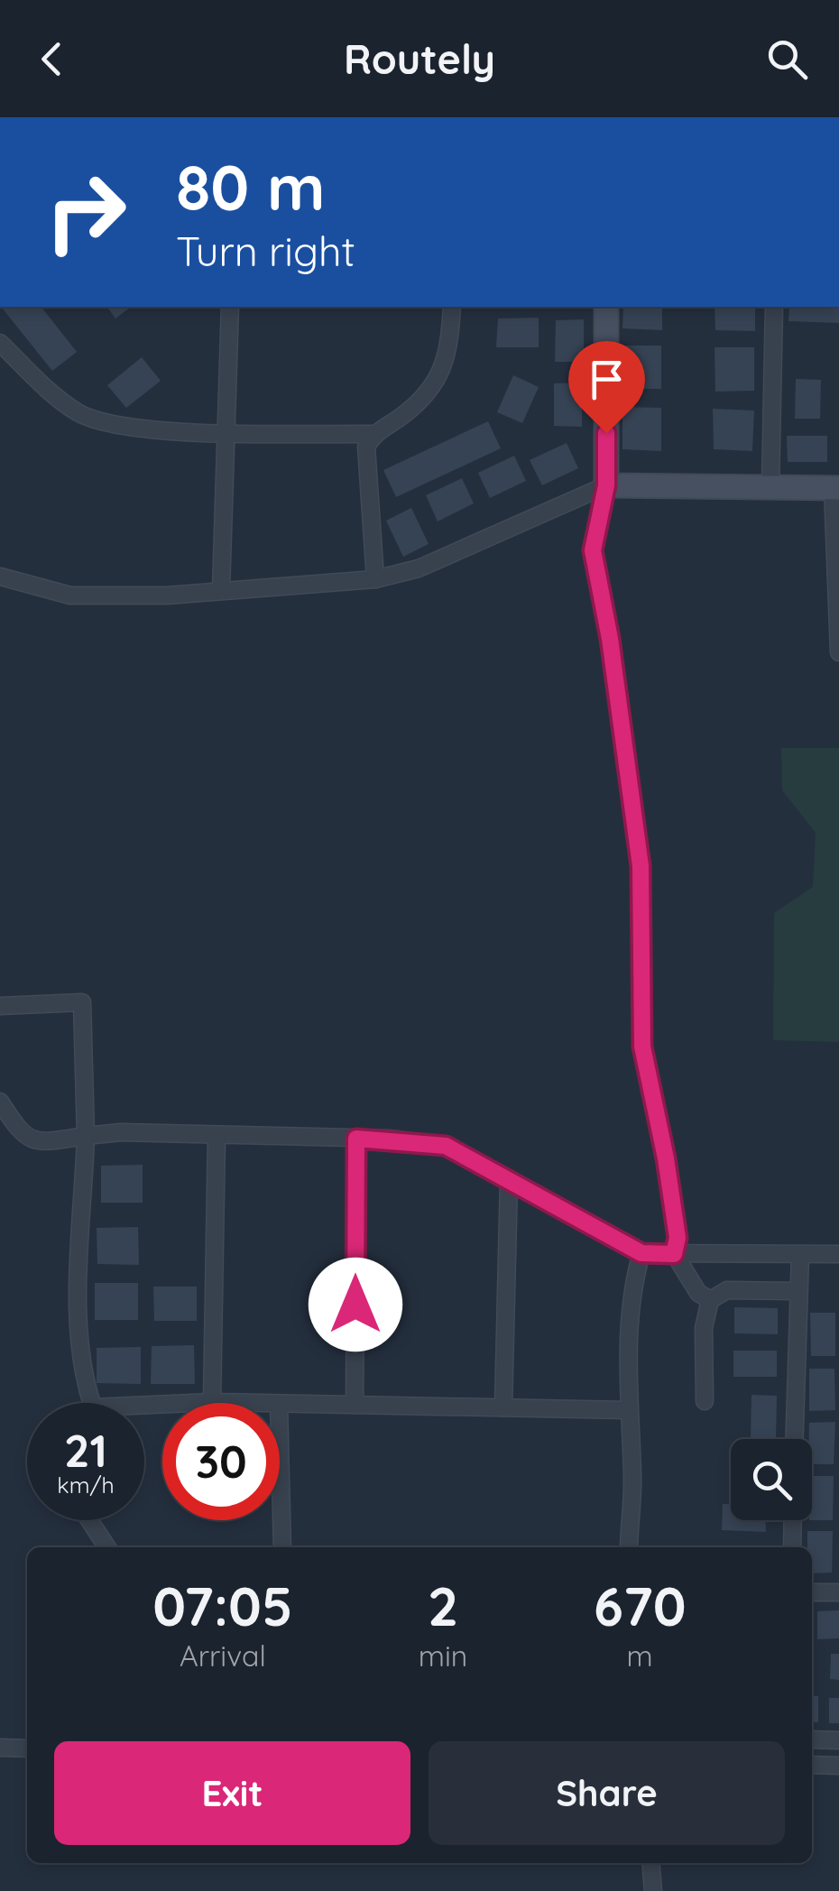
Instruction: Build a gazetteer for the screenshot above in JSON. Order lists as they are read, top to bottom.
{
  "page": {
    "header": "Routely",
    "turn": ["80 m", "Turn right"],
    "speed": "21 km/h",
    "limit": "30",
    "eta": [
      "07:05",
      "Arrival",
      "2",
      "min",
      "670",
      "m"
    ],
    "buttons": ["Exit", "Share"]
  }
}
